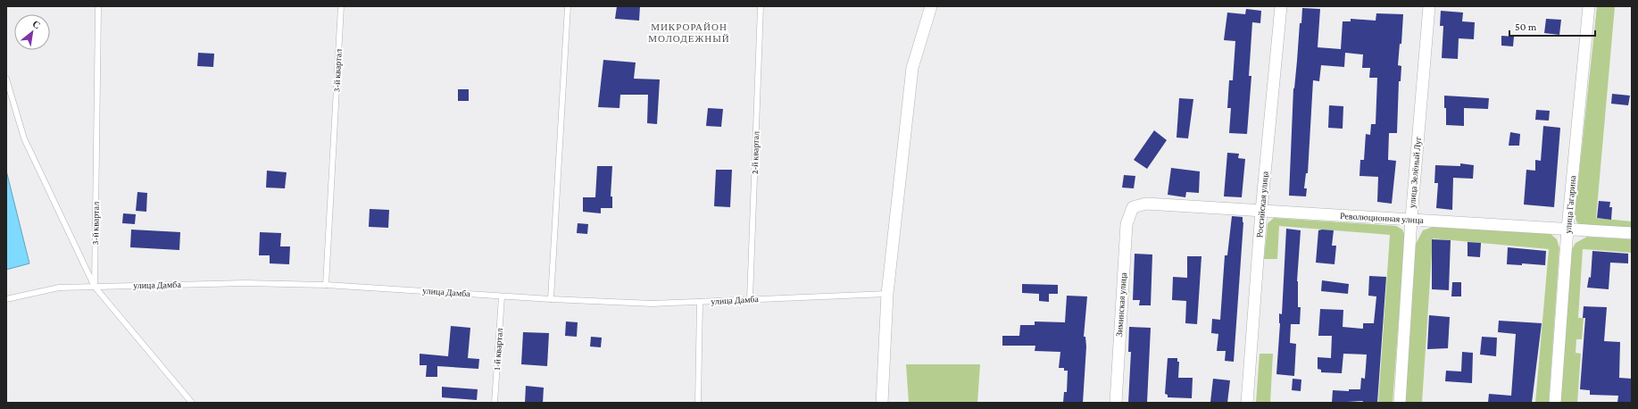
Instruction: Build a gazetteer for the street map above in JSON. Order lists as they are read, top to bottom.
{
  "streets": {
    "street": [
      "улица Зелёный Луг",
      "Российская улица",
      "улица Гагарина",
      "Революционная улица",
      "Зиминская улица"
    ],
    "lane": [
      "3-й квартал",
      "2-й квартал",
      "улица Дамба",
      "1-й квартал"
    ]
  },
  "crossings": [
    ["3-й квартал", "улица Дамба"],
    ["2-й квартал", "улица Дамба"],
    ["улица Зелёный Луг", "Революционная улица"],
    ["Российская улица", "Революционная улица"],
    ["улица Гагарина", "Революционная улица"],
    ["Революционная улица", "Зиминская улица"],
    ["улица Дамба", "1-й квартал"]
  ],
  "districts": ["МИКРОРАЙОН МОЛОДЕЖНЫЙ"],
  "scale_bar": "50 m",
  "north": "top right"
}
